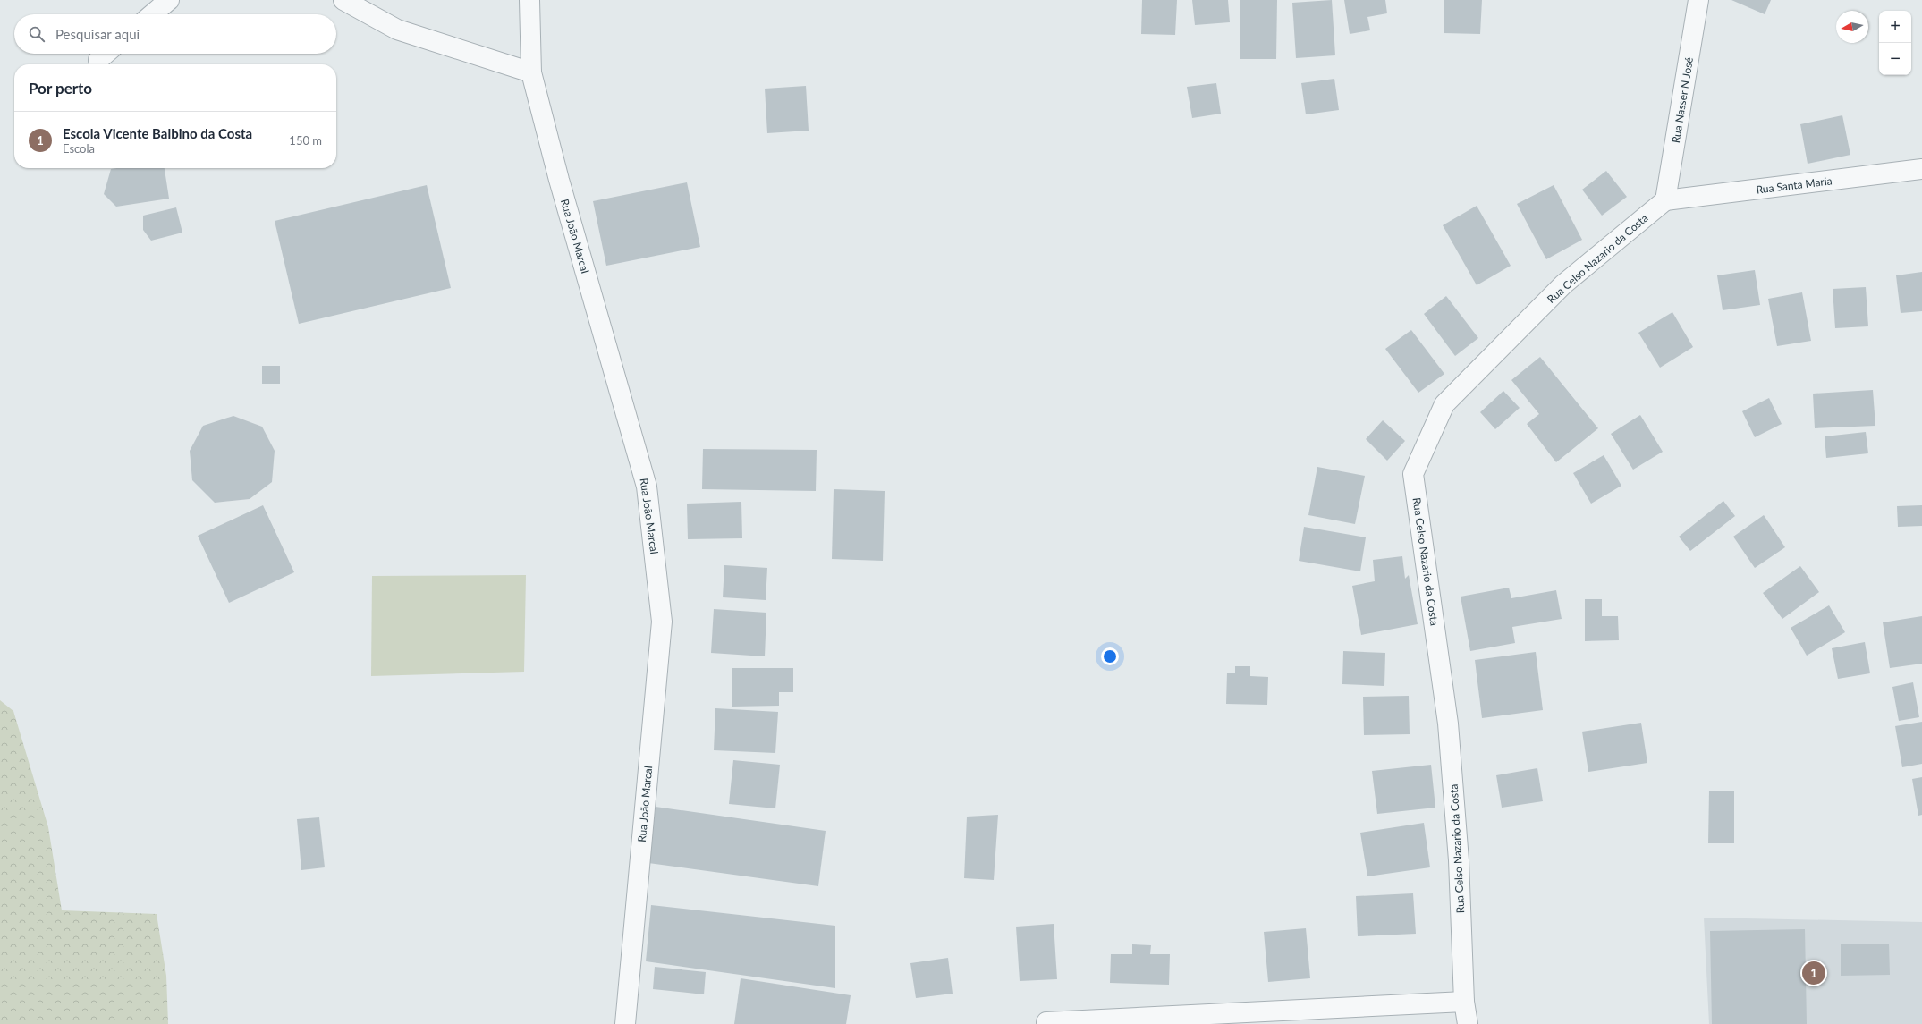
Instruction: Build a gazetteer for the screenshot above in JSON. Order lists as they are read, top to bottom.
{
  "streets": {
    "street": [
      "Rua Nasser N José",
      "Rua Santa Maria",
      "Rua João Marcal",
      "Rua Celso Nazario da Costa"
    ]
  },
  "crossings": [
    ["Rua Nasser N José", "Rua Santa Maria"],
    ["Rua Nasser N José", "Rua Celso Nazario da Costa"],
    ["Rua Santa Maria", "Rua Celso Nazario da Costa"]
  ],
  "north": "left",
  "page": {
    "map_buttons": ["+", "−"],
    "search": "Pesquisar aqui",
    "heading": "Por perto",
    "list": [
      {
        "mark": "1",
        "name": "Escola Vicente Balbino da Costa",
        "note": "Escola",
        "value": "150 m"
      }
    ],
    "pins": "1"
  }
}
